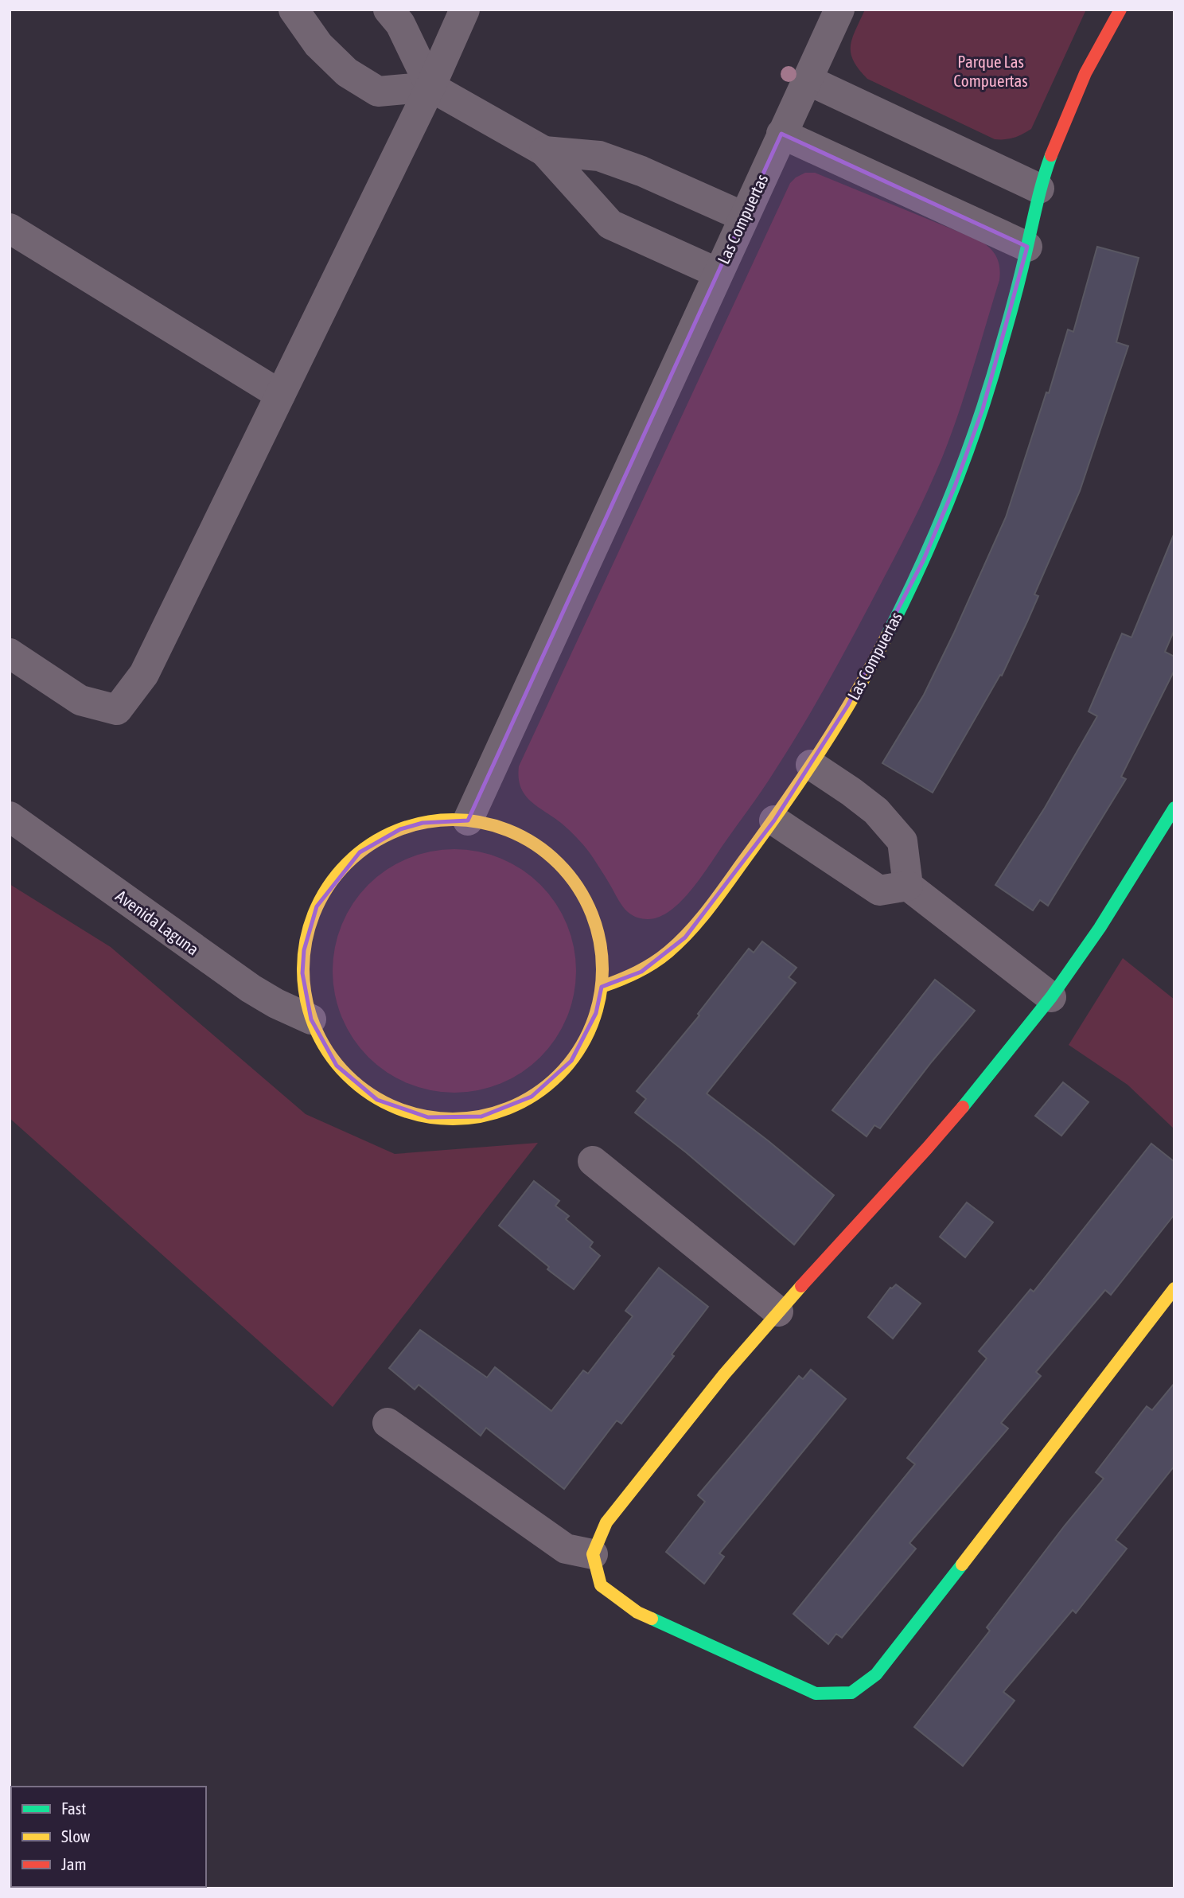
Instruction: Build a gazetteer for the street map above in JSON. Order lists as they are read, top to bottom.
{
  "streets": {
    "street": ["Las Compuertas", "Avenida Laguna"]
  },
  "parks": ["Parque Las Compuertas"],
  "legend": ["Fast", "Slow", "Jam"]
}
